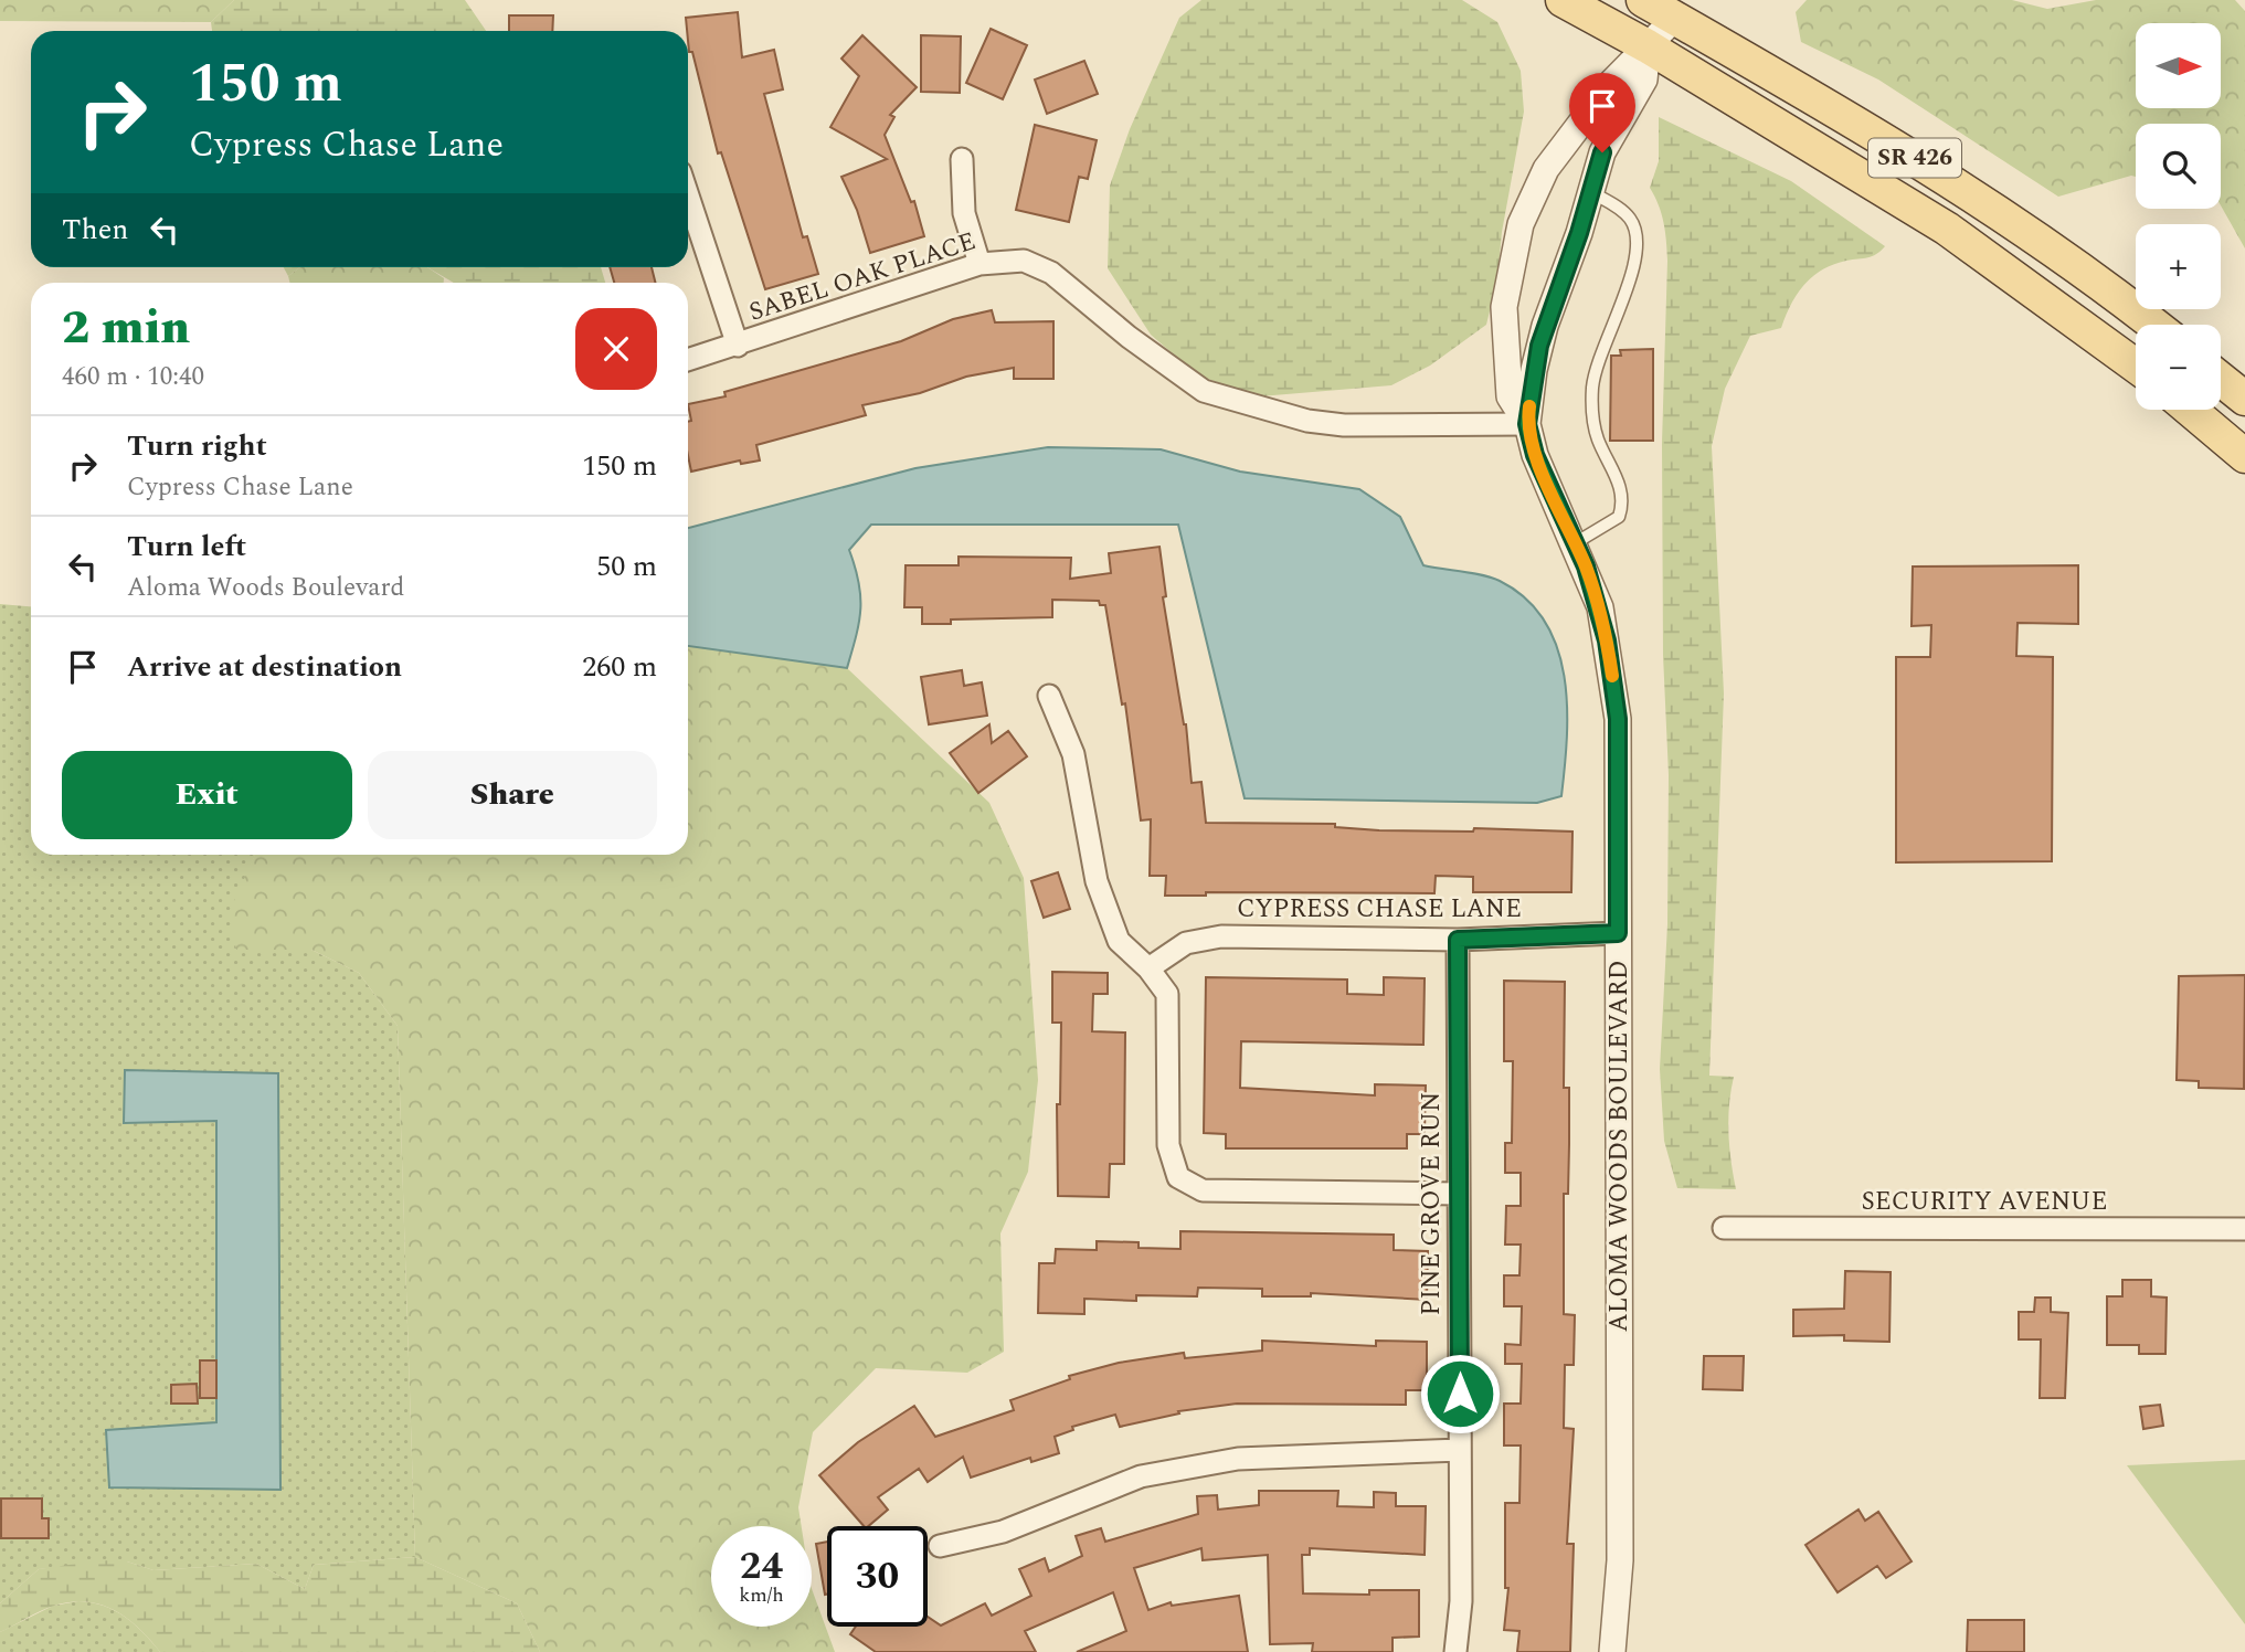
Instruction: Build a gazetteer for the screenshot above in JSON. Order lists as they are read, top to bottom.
{
  "streets": {
    "main road": ["SR 426"],
    "street": [
      "SABEL OAK PLACE",
      "CYPRESS CHASE LANE",
      "ALOMA WOODS BOULEVARD",
      "SECURITY AVENUE",
      "PINE GROVE RUN"
    ]
  },
  "crossings": [
    ["SR 426", "ALOMA WOODS BOULEVARD"],
    ["SABEL OAK PLACE", "ALOMA WOODS BOULEVARD"],
    ["CYPRESS CHASE LANE", "ALOMA WOODS BOULEVARD"],
    ["CYPRESS CHASE LANE", "PINE GROVE RUN"]
  ],
  "north": "right",
  "page": {
    "map_buttons": ["+", "−"],
    "turn": ["150 m", "Cypress Chase Lane"],
    "then": "Then",
    "heading": ["2 min", "460 m · 10:40"],
    "list": [
      {
        "name": "Turn right",
        "note": "Cypress Chase Lane",
        "value": "150 m"
      },
      {
        "name": "Turn left",
        "note": "Aloma Woods Boulevard",
        "value": "50 m"
      },
      {
        "name": "Arrive at destination",
        "value": "260 m"
      }
    ],
    "buttons": ["Exit", "Share"],
    "speed": "24 km/h",
    "limit": "30"
  }
}
